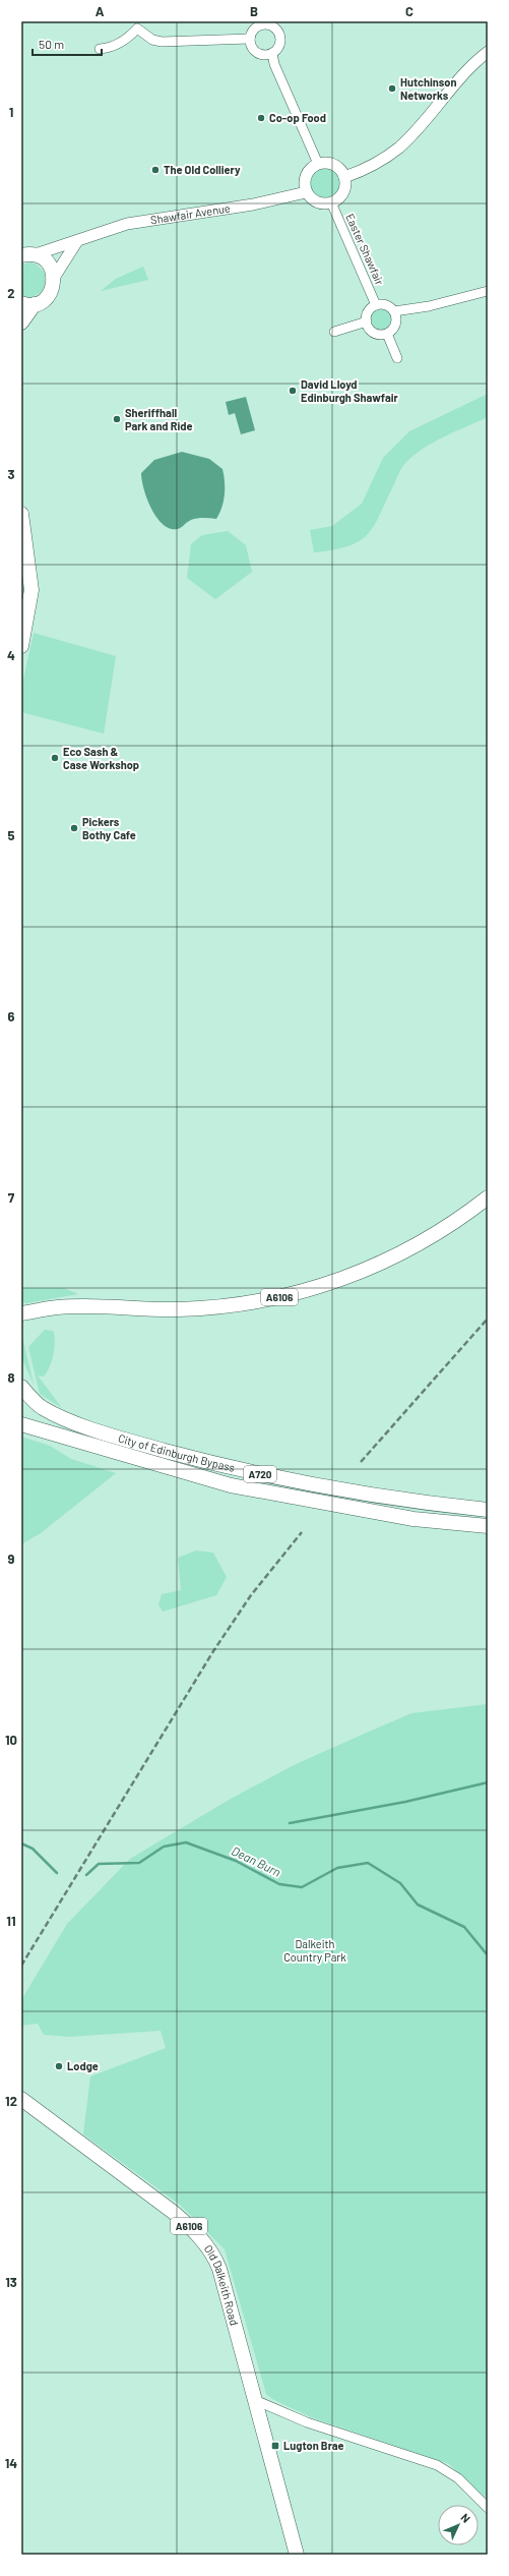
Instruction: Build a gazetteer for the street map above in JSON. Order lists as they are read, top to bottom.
{
  "streets": {
    "main road": [
      "A6106",
      "City of Edinburgh Bypass",
      "A720",
      "Old Dalkeith Road"
    ],
    "street": ["Shawfair Avenue", "Easter Shawfair"]
  },
  "crossings": [
    ["Shawfair Avenue", "Easter Shawfair"]
  ],
  "water": ["Dean Burn"],
  "parks": ["Dalkeith Country Park"],
  "places": {
    "other": [
      "Hutchinson Networks",
      "Co-op Food",
      "The Old Colliery",
      "David Lloyd Edinburgh Shawfair",
      "Sheriffhall Park and Ride",
      "Eco Sash & Case Workshop",
      "Pickers Bothy Cafe",
      "Lodge"
    ],
    "transit": ["Lugton Brae"]
  },
  "scale_bar": "50 m",
  "north": "top right",
  "grid": {
    "columns": ["A", "B", "C"],
    "rows": [
      "1",
      "2",
      "3",
      "4",
      "5",
      "6",
      "7",
      "8",
      "9",
      "10",
      "11",
      "12",
      "13",
      "14"
    ]
  }
}
